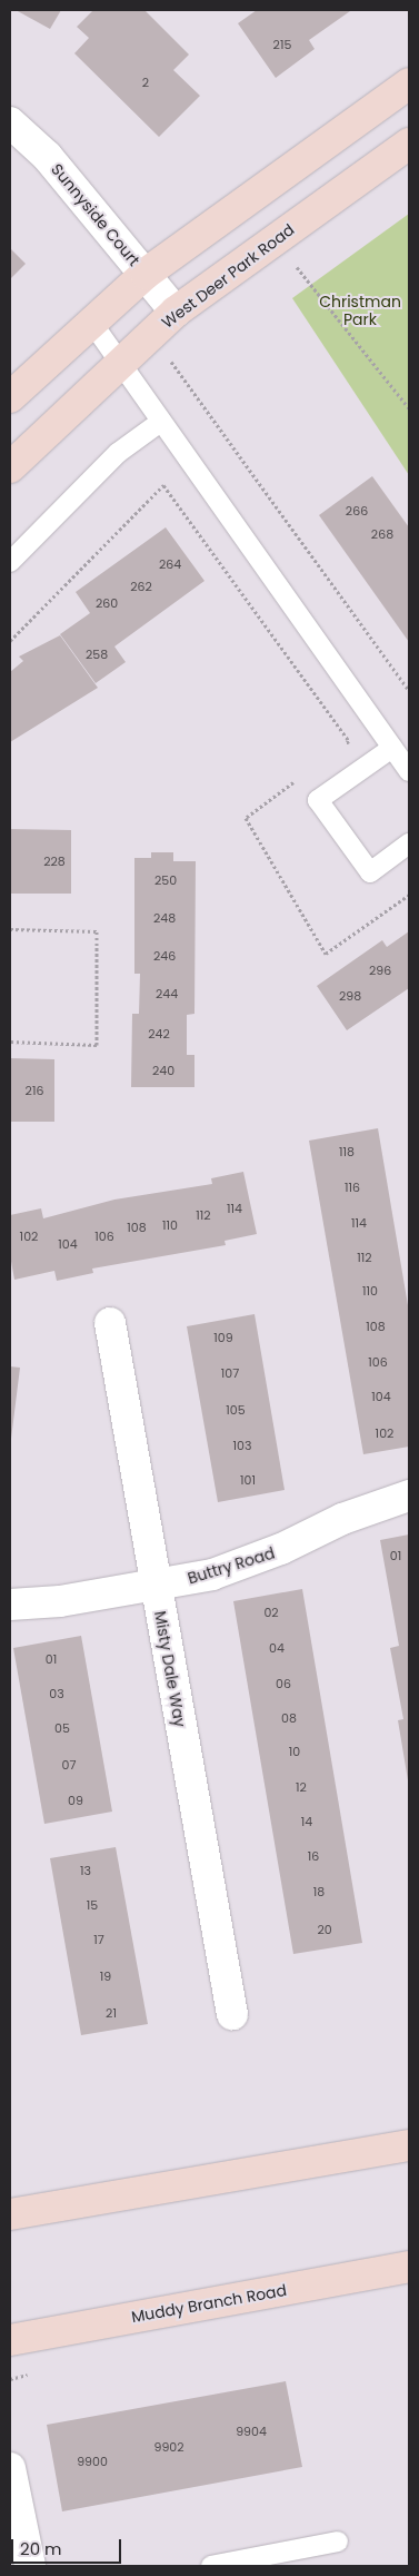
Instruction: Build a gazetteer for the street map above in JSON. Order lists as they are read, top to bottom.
{
  "streets": {
    "street": [
      "Sunnyside Court",
      "West Deer Park Road",
      "Buttry Road",
      "Misty Dale Way",
      "Muddy Branch Road"
    ]
  },
  "crossings": [
    ["Sunnyside Court", "West Deer Park Road"],
    ["Buttry Road", "Misty Dale Way"]
  ],
  "parks": ["Christman Park"],
  "house_numbers": [
    "215",
    "2",
    "266",
    "268",
    "264",
    "262",
    "260",
    "258",
    "228",
    "250",
    "248",
    "246",
    "296",
    "244",
    "298",
    "242",
    "240",
    "216",
    "118",
    "116",
    "114",
    "112",
    "114",
    "110",
    "108",
    "102",
    "106",
    "104",
    "112",
    "110",
    "108",
    "109",
    "106",
    "107",
    "104",
    "105",
    "102",
    "103",
    "101",
    "01",
    "02",
    "04",
    "01",
    "06",
    "03",
    "08",
    "05",
    "10",
    "07",
    "12",
    "09",
    "14",
    "16",
    "13",
    "18",
    "15",
    "20",
    "17",
    "19",
    "21",
    "9904",
    "9902",
    "9900"
  ],
  "scale_bar": "20 m"
}
